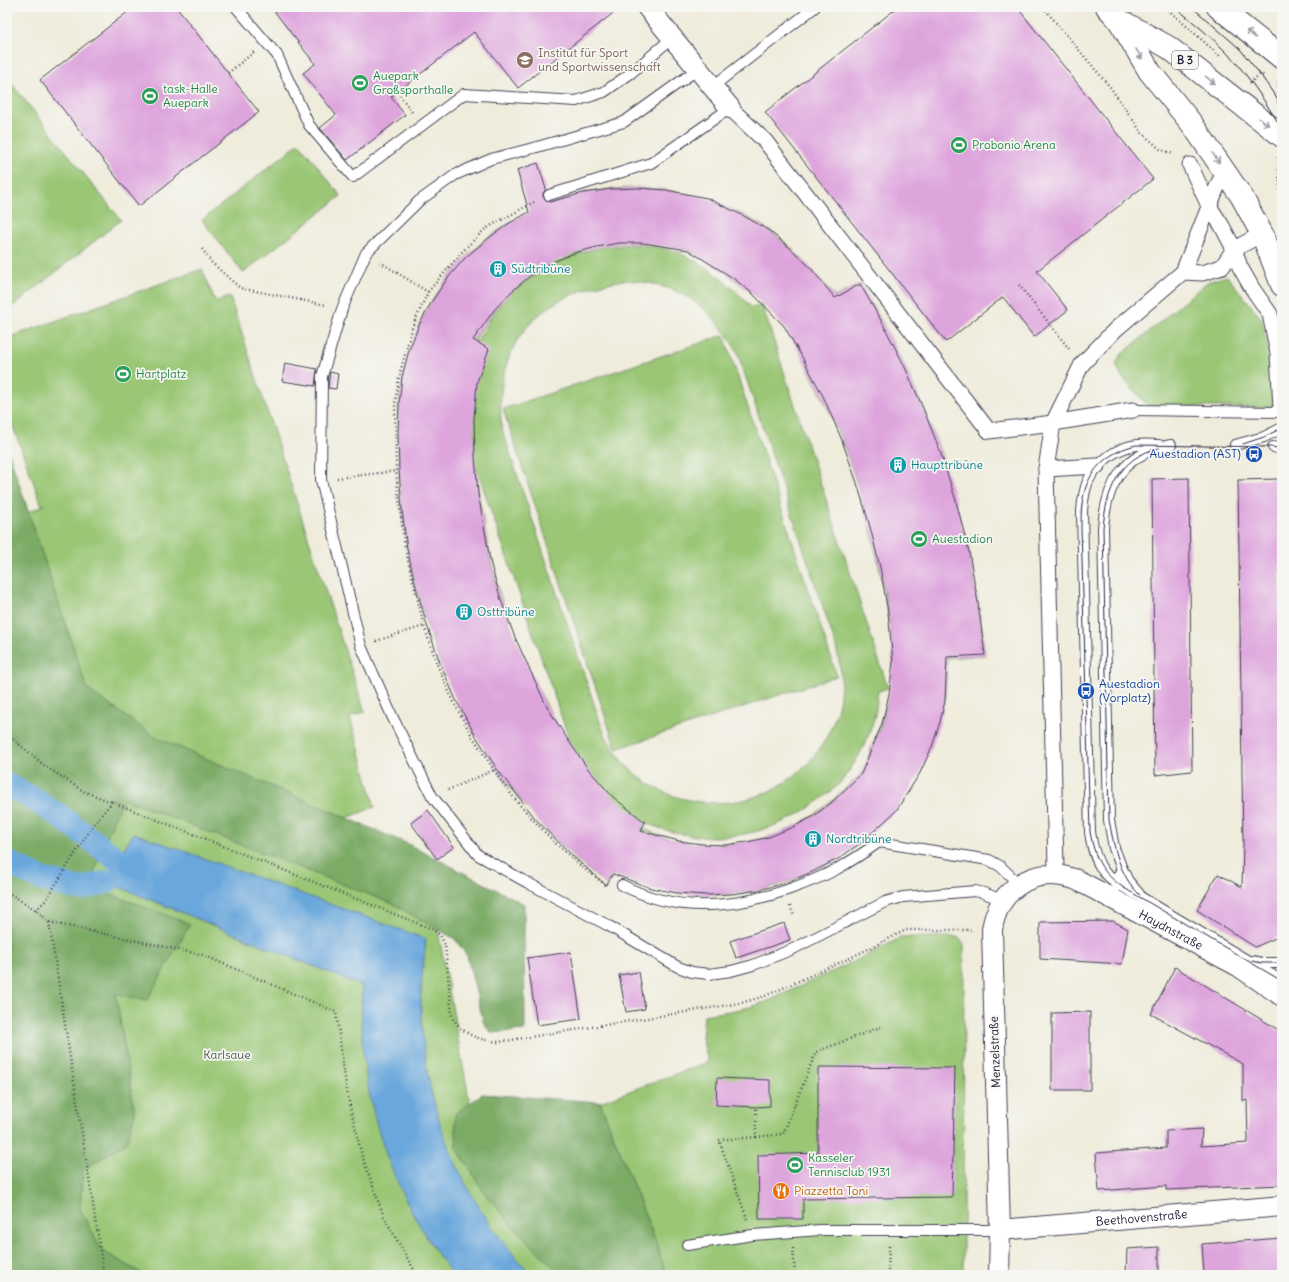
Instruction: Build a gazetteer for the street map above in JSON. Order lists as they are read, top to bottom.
{
  "streets": {
    "main road": ["B 3"],
    "street": ["Haydnstraße", "Menzelstraße", "Beethovenstraße"]
  },
  "crossings": [
    ["Haydnstraße", "Menzelstraße"],
    ["Menzelstraße", "Beethovenstraße"]
  ],
  "parks": ["Karlsaue"],
  "places": {
    "school or university": ["Institut für Sport und Sportwissenschaft"],
    "sports": [
      "Auepark Großsporthalle",
      "task-Halle Auepark",
      "Probonio Arena",
      "Hartplatz",
      "Auestadion",
      "Kasseler Tennisclub 1931"
    ],
    "building": [
      "Südtribüne",
      "Haupttribüne",
      "Osttribüne",
      "Nordtribüne"
    ],
    "bus stop": ["Auestadion (AST)", "Auestadion (Vorplatz)"],
    "restaurant": ["Piazzetta Toni"]
  }
}
